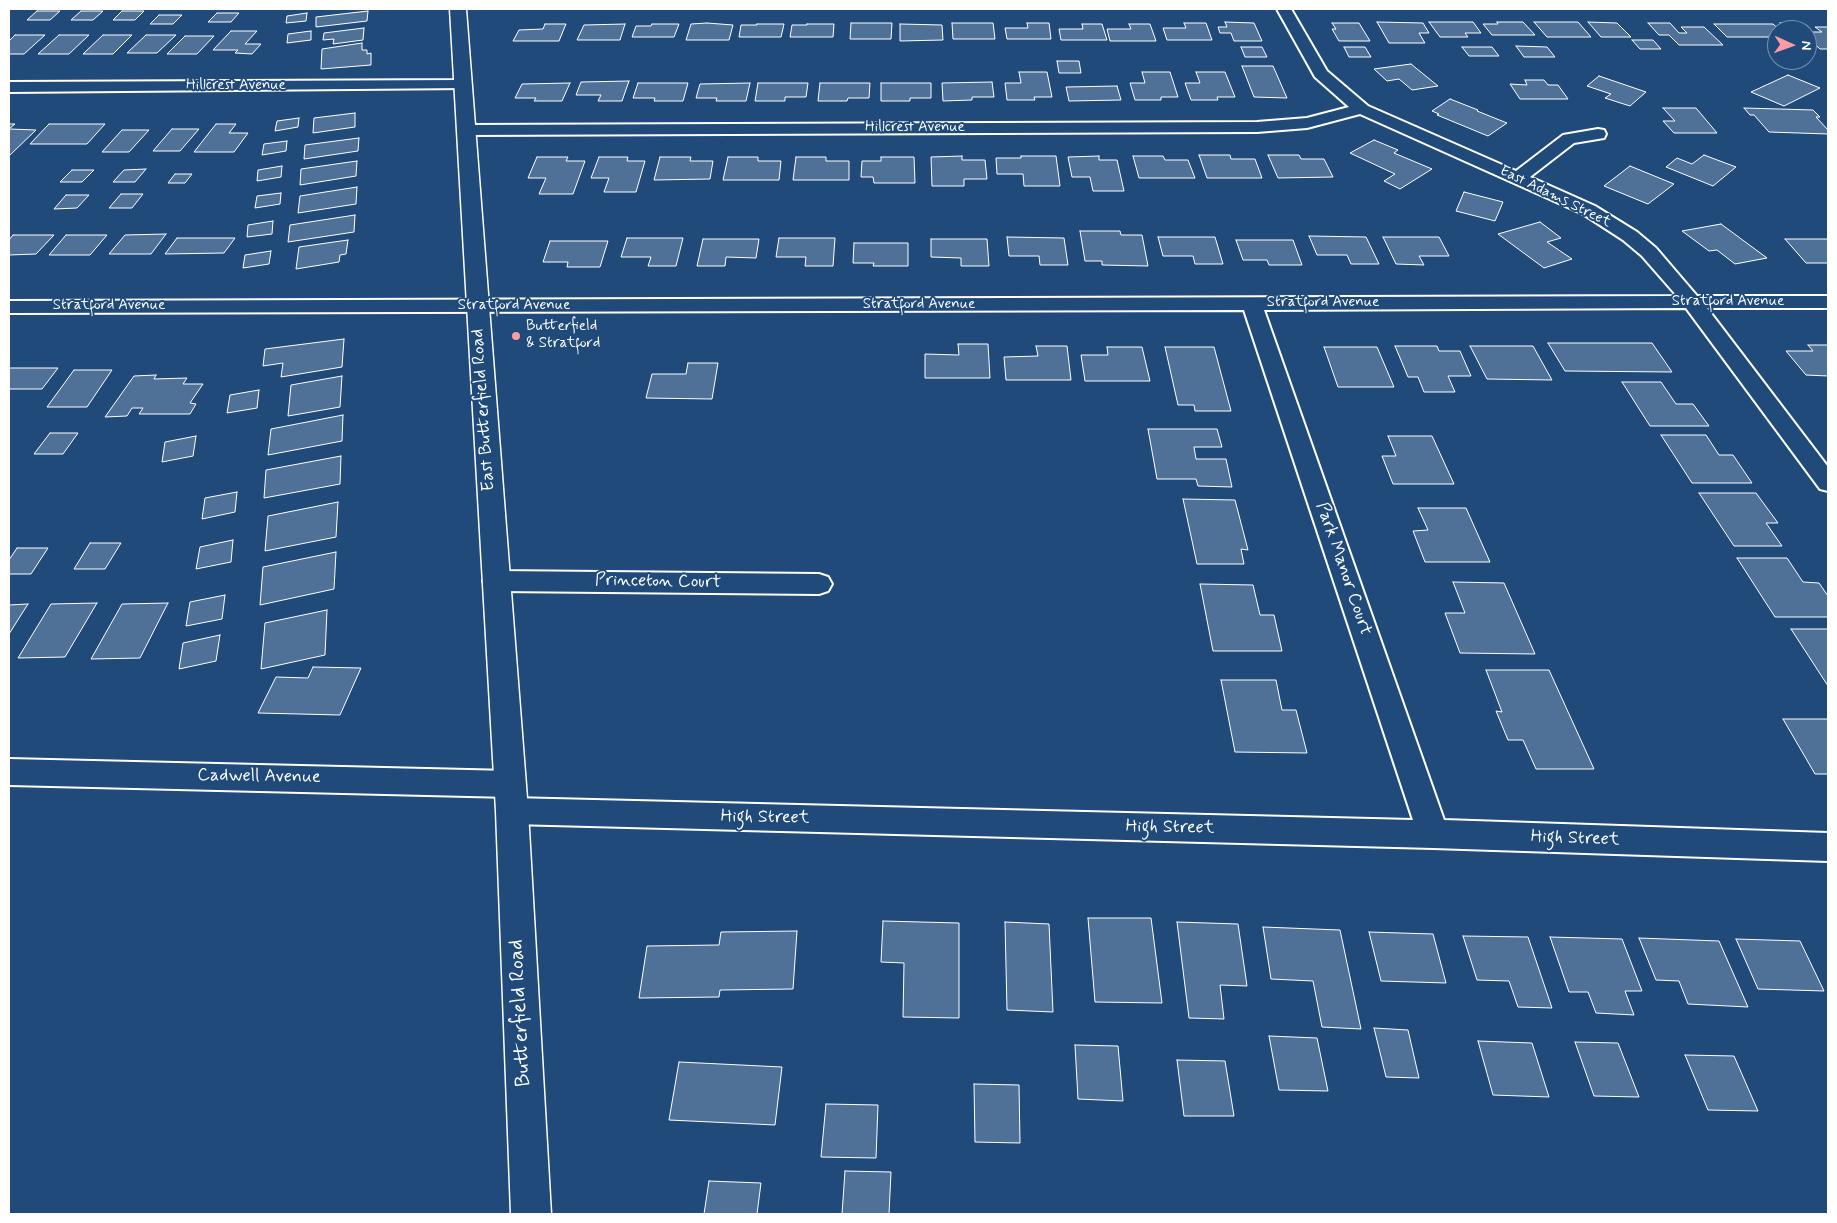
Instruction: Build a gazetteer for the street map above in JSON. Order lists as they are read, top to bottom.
{
  "streets": {
    "main road": ["East Butterfield Road", "Butterfield Road"],
    "street": [
      "Hillcrest Avenue",
      "East Adams Street",
      "Stratford Avenue",
      "Park Manor Court",
      "Princeton Court",
      "Cadwell Avenue",
      "High Street"
    ]
  },
  "crossings": [
    ["Hillcrest Avenue", "East Adams Street"],
    ["Hillcrest Avenue", "East Butterfield Road"],
    ["East Adams Street", "Stratford Avenue"],
    ["Stratford Avenue", "East Butterfield Road"],
    ["Stratford Avenue", "Park Manor Court"],
    ["East Butterfield Road", "Princeton Court"],
    ["East Butterfield Road", "Cadwell Avenue"],
    ["East Butterfield Road", "High Street"],
    ["East Butterfield Road", "Butterfield Road"],
    ["Park Manor Court", "High Street"],
    ["Cadwell Avenue", "High Street"],
    ["Cadwell Avenue", "Butterfield Road"],
    ["High Street", "Butterfield Road"]
  ],
  "places": ["Butterfield & Stratford"],
  "north": "right"
}
